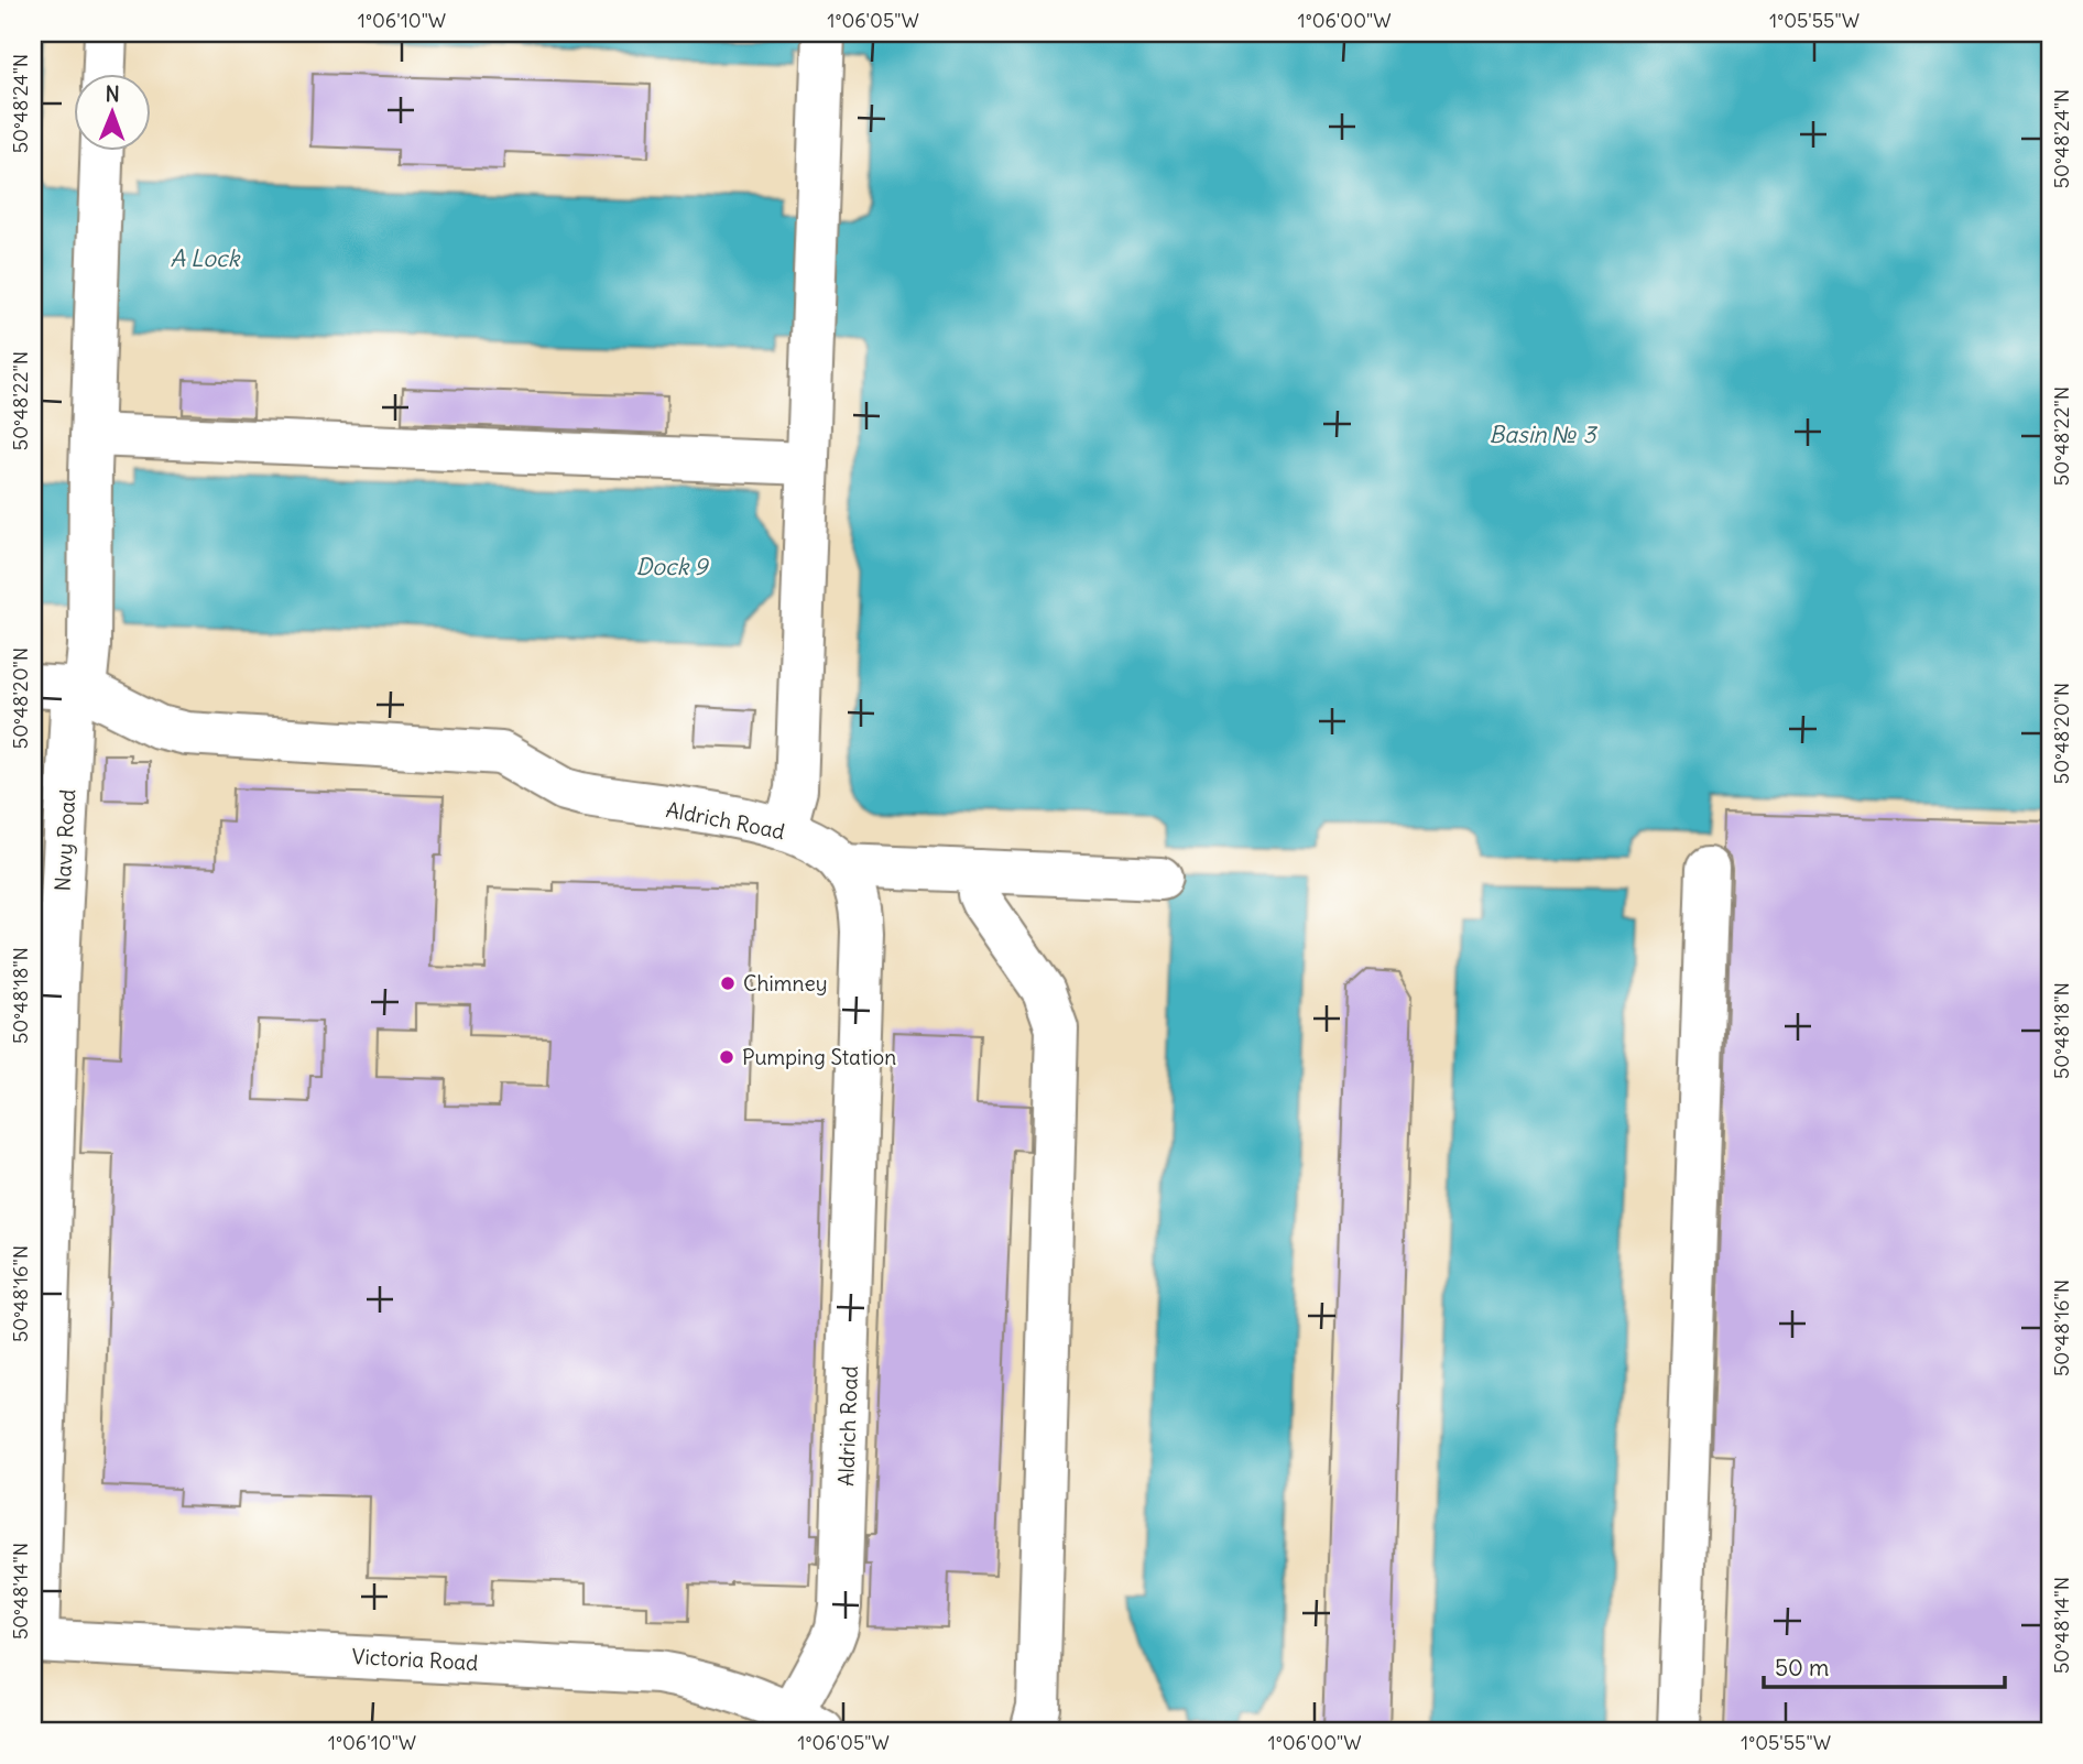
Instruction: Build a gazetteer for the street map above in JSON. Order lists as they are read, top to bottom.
{
  "streets": {
    "lane": ["Aldrich Road", "Navy Road", "Victoria Road"]
  },
  "crossings": [
    ["Aldrich Road", "Navy Road"],
    ["Aldrich Road", "Victoria Road"],
    ["Navy Road", "Victoria Road"]
  ],
  "water": ["A Lock", "Basin № 3", "Dock 9"],
  "places": ["Chimney", "Pumping Station"],
  "scale_bar": "50 m",
  "north": "top",
  "coordinates": [
    "1°06'10\"W",
    "1°06'05\"W",
    "1°06'00\"W",
    "1°05'55\"W",
    "50°48'24\"N",
    "50°48'22\"N",
    "50°48'20\"N",
    "50°48'18\"N",
    "50°48'16\"N",
    "50°48'14\"N"
  ]
}
